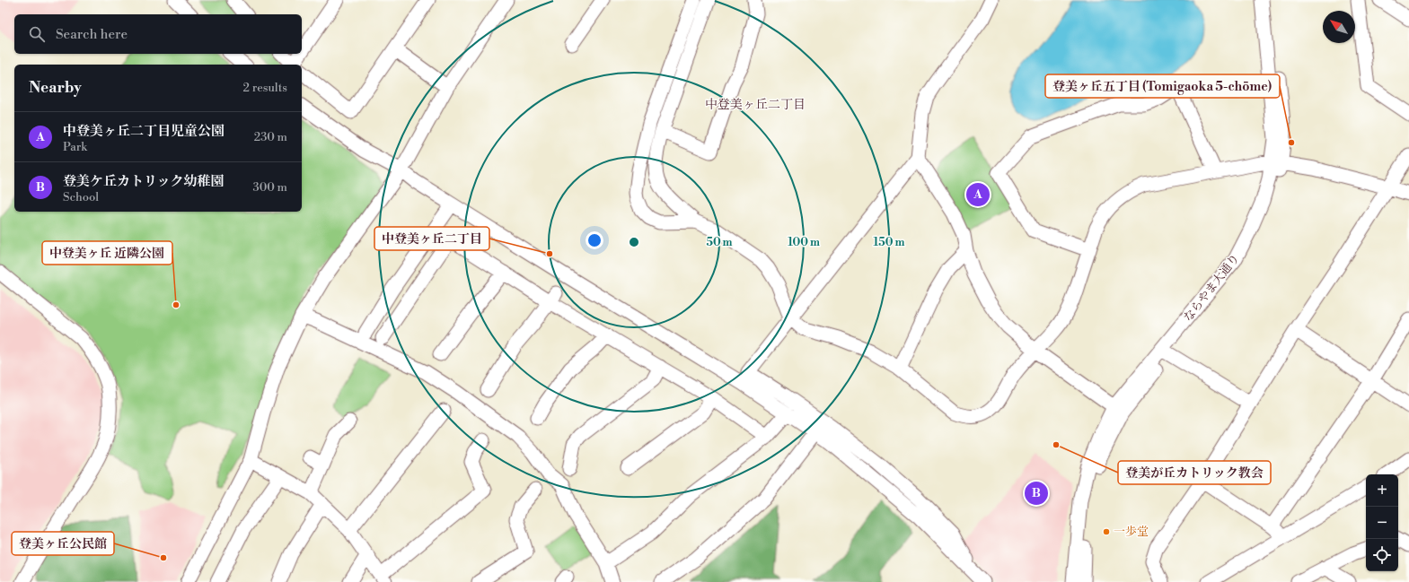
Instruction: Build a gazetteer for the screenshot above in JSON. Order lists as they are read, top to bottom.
{
  "streets": {
    "street": ["ならやま大通り"]
  },
  "districts": ["中登美ヶ丘二丁目"],
  "places": [
    "登美ヶ丘五丁目 (Tomigaoka 5-chōme)",
    "中登美ヶ丘二丁目",
    "中登美ヶ丘 近隣公園",
    "登美が丘カトリック教会",
    "一歩堂",
    "登美ヶ丘公民館"
  ],
  "north": "top left",
  "page": {
    "search": "Search here",
    "heading": ["Nearby", "2 results"],
    "list": [
      {
        "mark": "A",
        "name": "中登美ヶ丘二丁目児童公園",
        "note": "Park",
        "value": "230 m"
      },
      {
        "mark": "B",
        "name": "登美ケ丘カトリック幼稚園",
        "note": "School",
        "value": "300 m"
      }
    ],
    "pins": ["A", "B"],
    "map_buttons": ["+", "−"]
  },
  "rings": ["50 m", "100 m", "150 m"]
}
